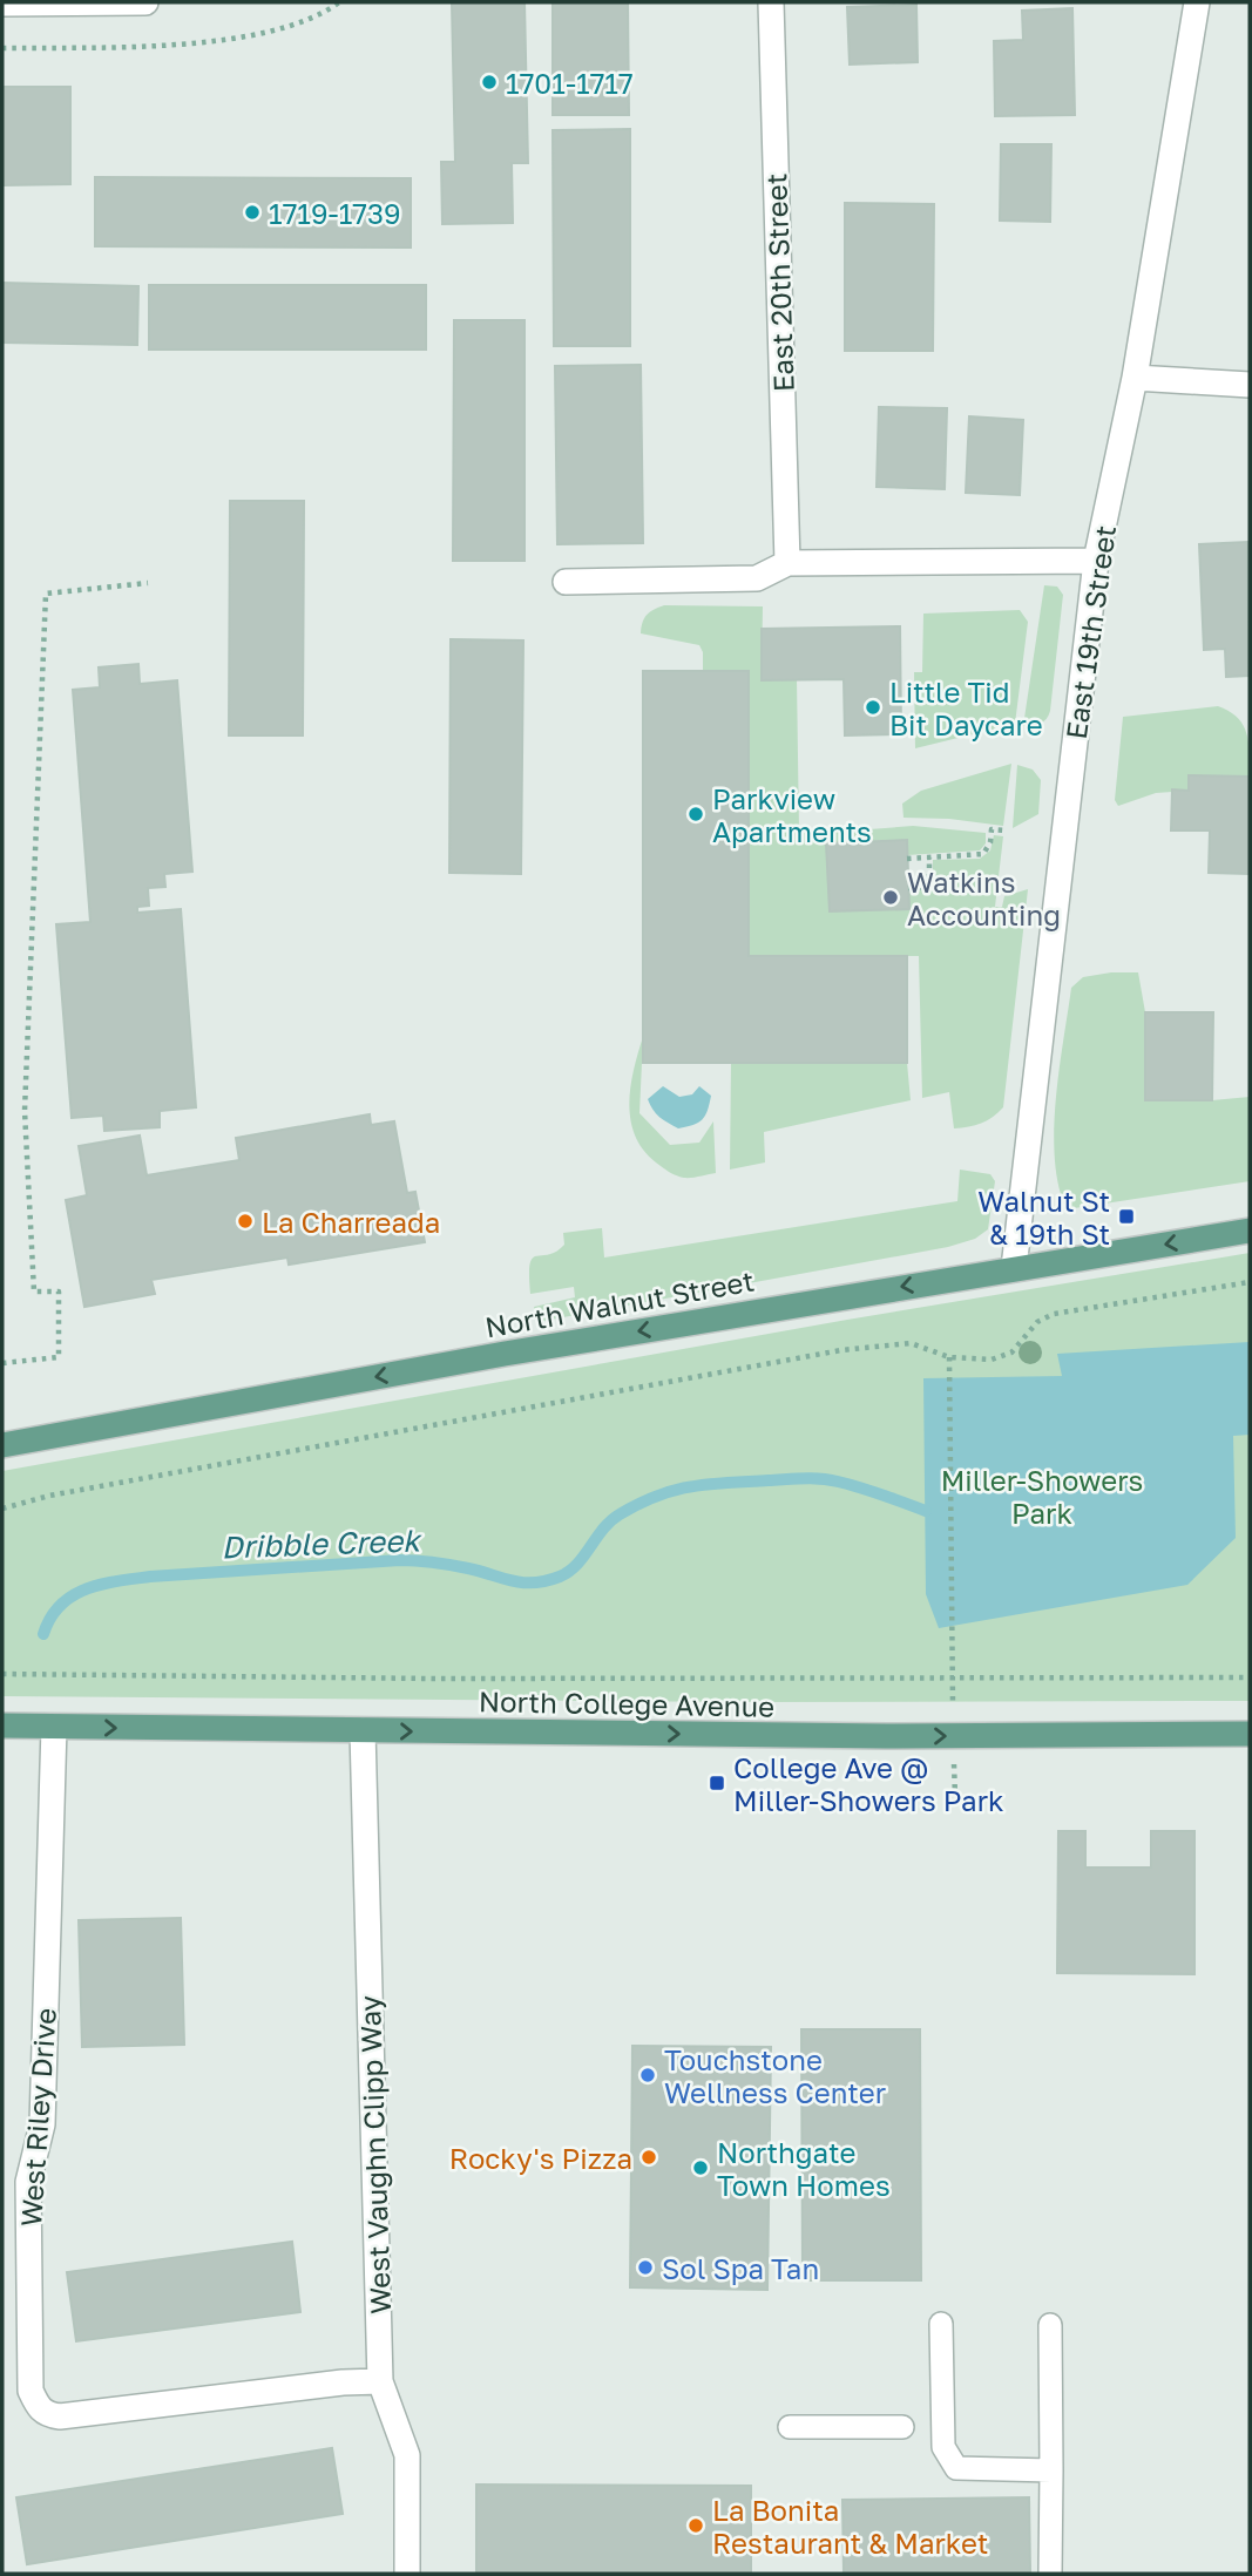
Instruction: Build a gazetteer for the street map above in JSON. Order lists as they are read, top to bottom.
{
  "streets": {
    "main road": ["North Walnut Street", "North College Avenue"],
    "street": [
      "East 20th Street",
      "East 19th Street",
      "West Riley Drive",
      "West Vaughn Clipp Way"
    ]
  },
  "crossings": [
    ["East 19th Street", "North Walnut Street"],
    ["North College Avenue", "West Riley Drive"],
    ["North College Avenue", "West Vaughn Clipp Way"],
    ["West Riley Drive", "West Vaughn Clipp Way"]
  ],
  "one_way": ["North Walnut Street", "North College Avenue"],
  "water": ["Dribble Creek"],
  "parks": ["Miller-Showers Park"],
  "places": {
    "other": [
      "1701-1717",
      "1719-1739",
      "Little Tid Bit Daycare",
      "Parkview Apartments",
      "Watkins Accounting",
      "La Charreada",
      "Touchstone Wellness Center",
      "Rocky's Pizza",
      "Northgate Town Homes",
      "Sol Spa Tan",
      "La Bonita Restaurant & Market"
    ],
    "transit": ["Walnut St & 19th St", "College Ave @ Miller-Showers Park"]
  }
}
